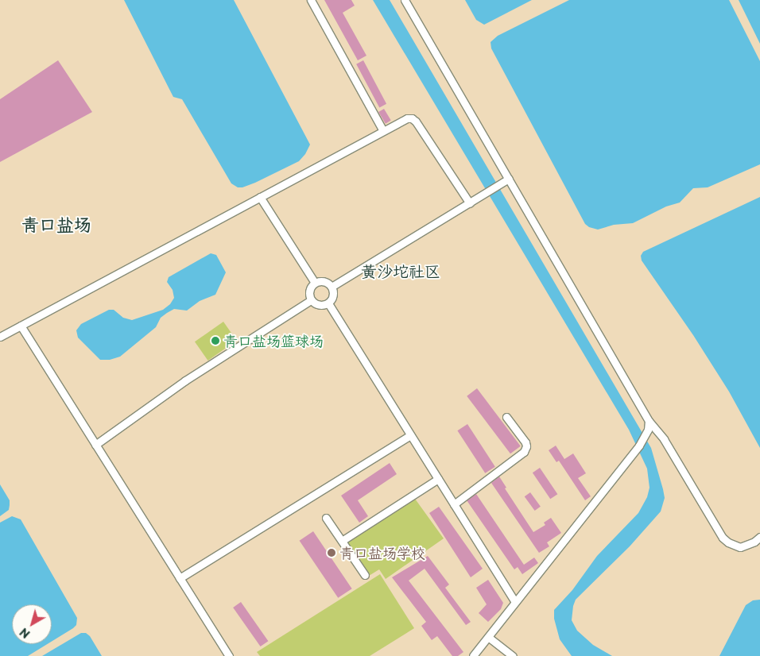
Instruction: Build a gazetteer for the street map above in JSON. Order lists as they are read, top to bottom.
{
  "districts": ["青口盐场", "黄沙坨社区"],
  "places": ["青口盐场篮球场", "青口盐场学校"],
  "north": "bottom left"
}
